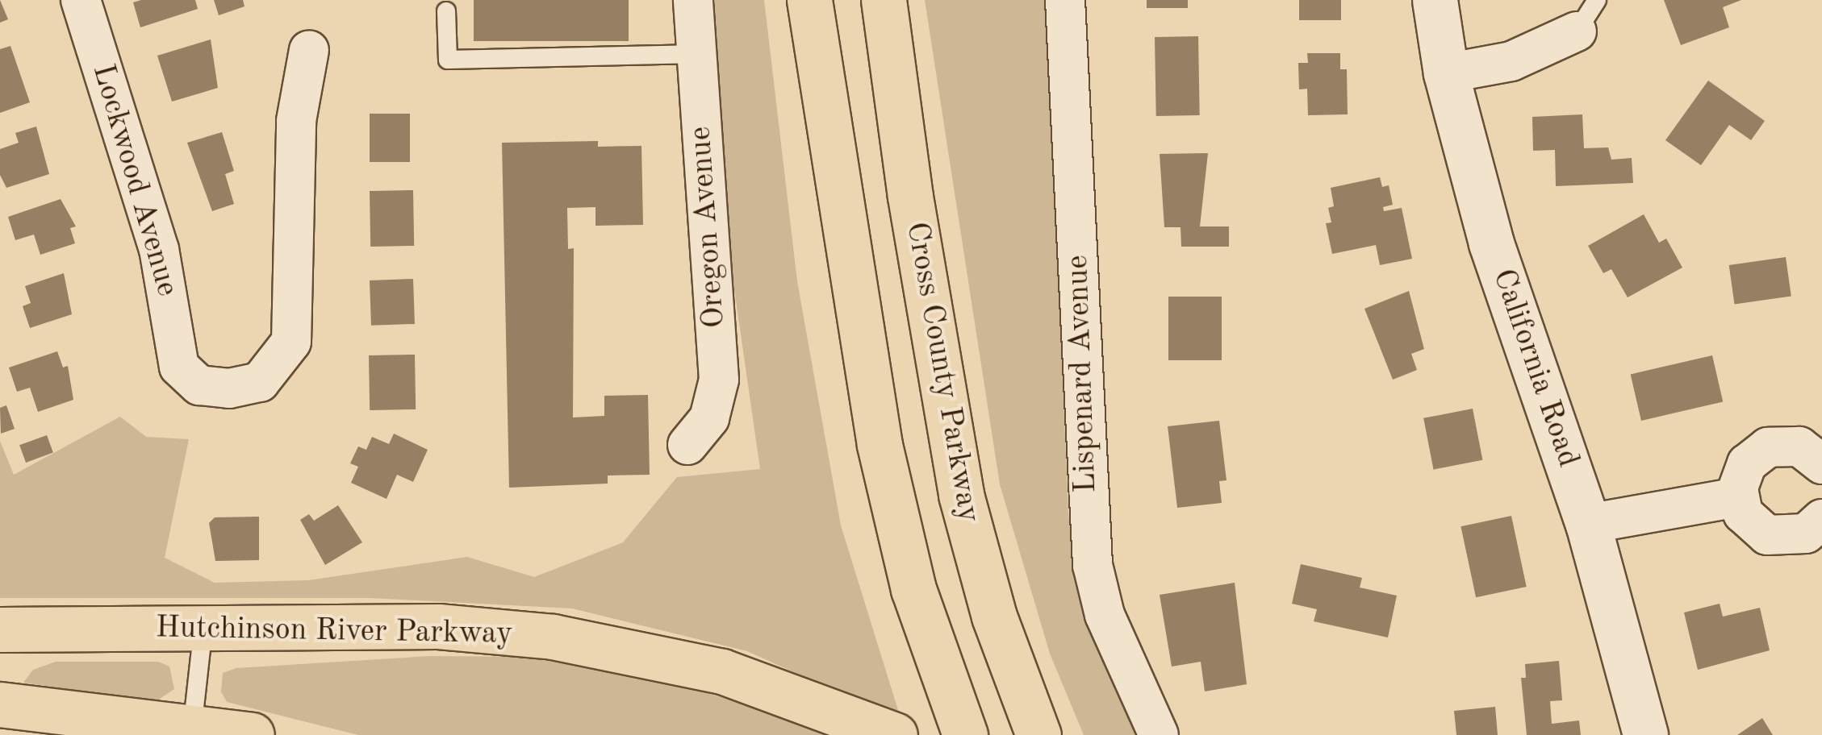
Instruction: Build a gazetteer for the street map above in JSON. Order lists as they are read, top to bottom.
{
  "streets": {
    "highway": ["Cross County Parkway", "Hutchinson River Parkway"],
    "main road": ["California Road"],
    "street": ["Lockwood Avenue", "Oregon Avenue", "Lispenard Avenue"]
  }
}
